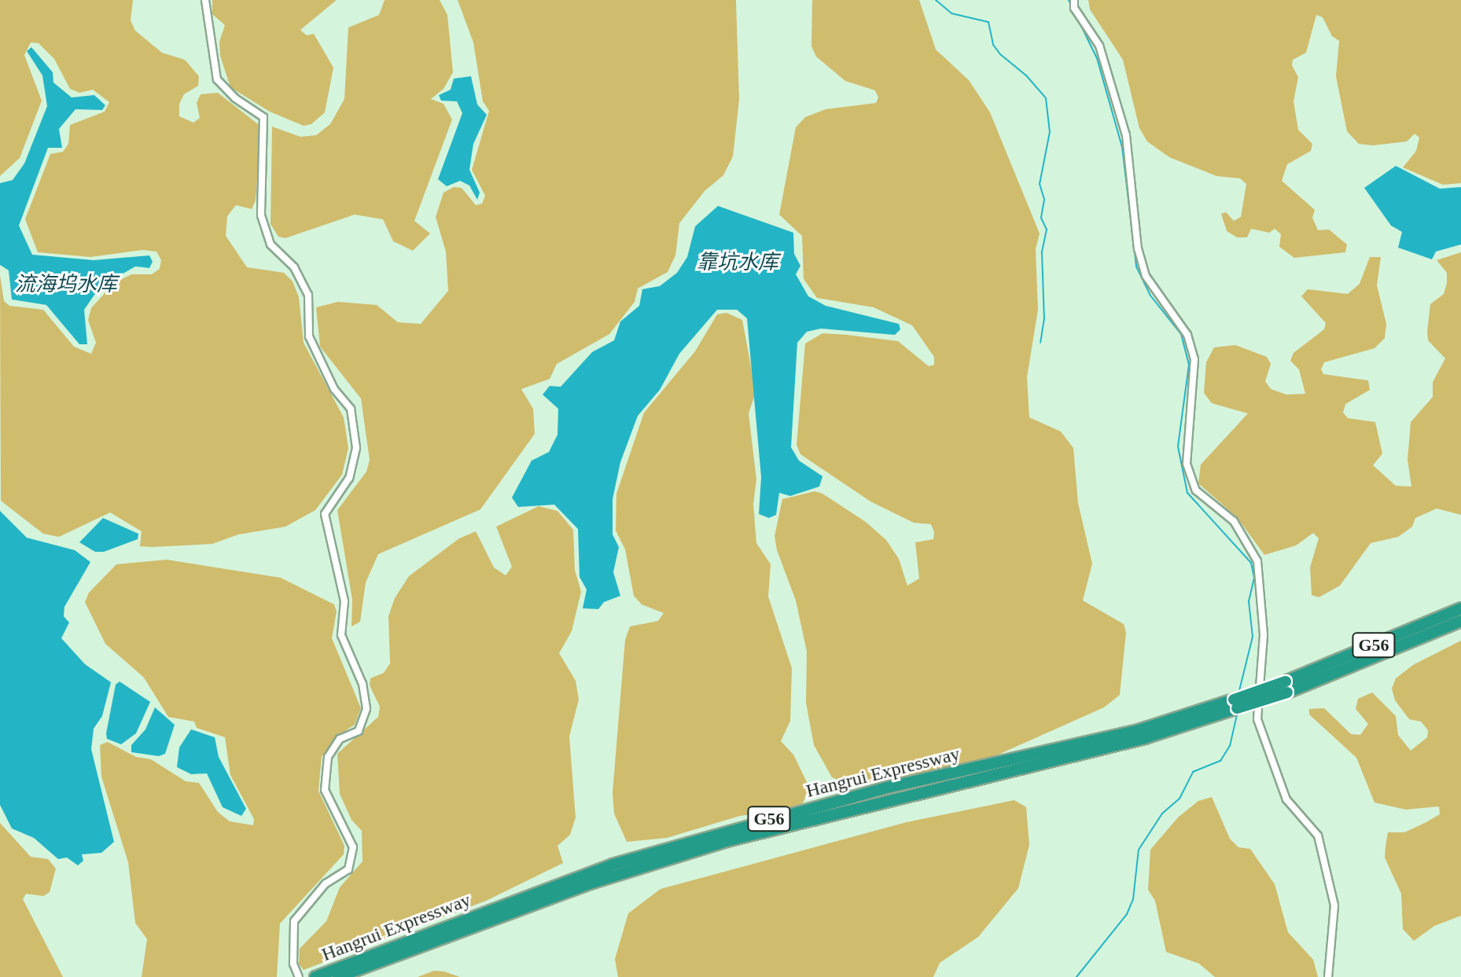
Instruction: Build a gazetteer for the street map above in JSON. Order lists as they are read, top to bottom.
{
  "streets": {
    "highway": ["G56", "Hangrui Expressway"]
  },
  "water": ["靠坑水库", "流海坞水库"]
}
